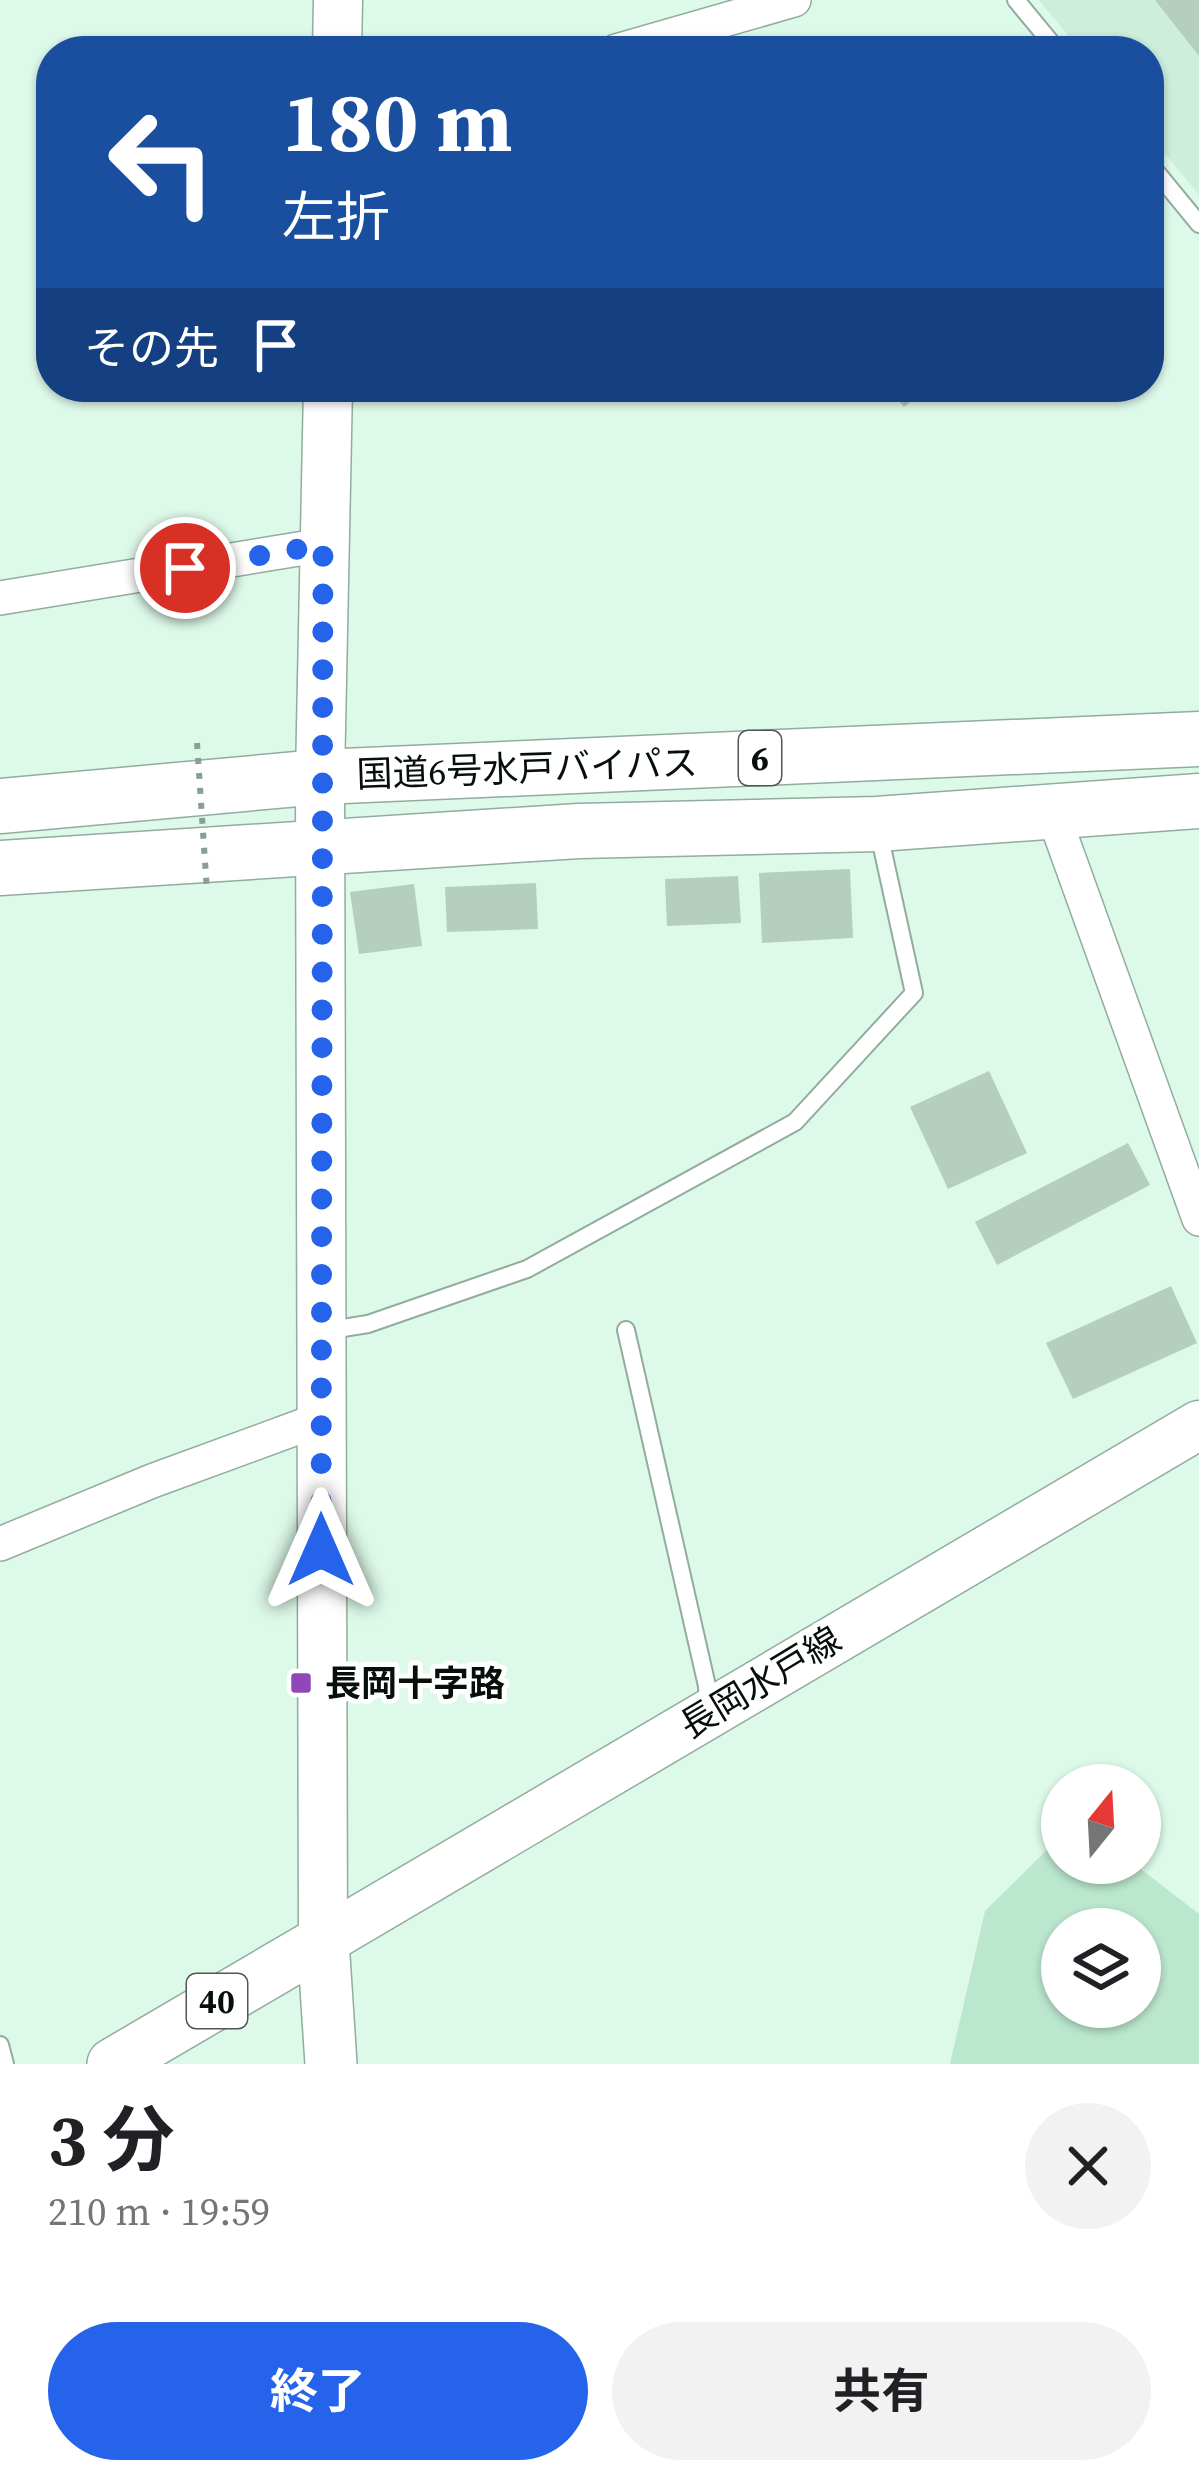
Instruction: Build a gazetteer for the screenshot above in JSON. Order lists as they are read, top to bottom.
{
  "streets": {
    "highway": ["6", "国道6号水戸バイパス"],
    "main road": ["長岡水戸線", "40"]
  },
  "crossings": [
    ["長岡水戸線", "40"]
  ],
  "places": {
    "transit": ["長岡十字路"]
  },
  "north": "top",
  "page": {
    "turn": ["180 m", "左折"],
    "then": "その先",
    "heading": ["3 分", "210 m · 19:59"],
    "buttons": ["終了", "共有"]
  }
}
